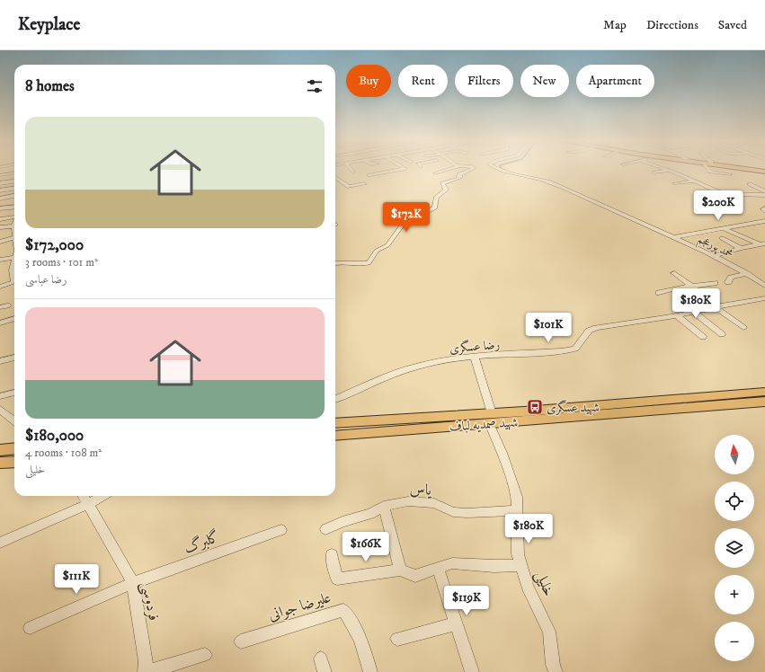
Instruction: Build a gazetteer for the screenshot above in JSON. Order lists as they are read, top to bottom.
{
  "streets": {
    "main road": ["شهید صمدیه لباف"],
    "street": [
      "محمد پورعجم",
      "رضا عسگری",
      "یاس",
      "گلبرگ",
      "خلیلی",
      "فردوسی",
      "علیرضا جوانی"
    ]
  },
  "crossings": [
    ["رضا عسگری", "خلیلی"],
    ["شهید صمدیه لباف", "خلیلی"],
    ["یاس", "خلیلی"],
    ["گلبرگ", "فردوسی"]
  ],
  "places": {
    "bus stop": ["شهید عسگری"]
  },
  "north": "top",
  "page": {
    "header": "Keyplace",
    "nav": ["Map", "Directions", "Saved"],
    "chip": [
      "Buy",
      "Rent",
      "Filters",
      "New",
      "Apartment"
    ],
    "heading": "8 homes",
    "list": [
      {
        "name": "$172,000",
        "note": "3 rooms · 101 m² · رضا عباسی"
      },
      {
        "name": "$180,000",
        "note": "4 rooms · 108 m² · خلیلی"
      }
    ],
    "price": [
      "$200K",
      "$172K",
      "$180K",
      "$101K",
      "$180K",
      "$166K",
      "$111K",
      "$119K"
    ],
    "map_buttons": ["+", "−"]
  }
}
